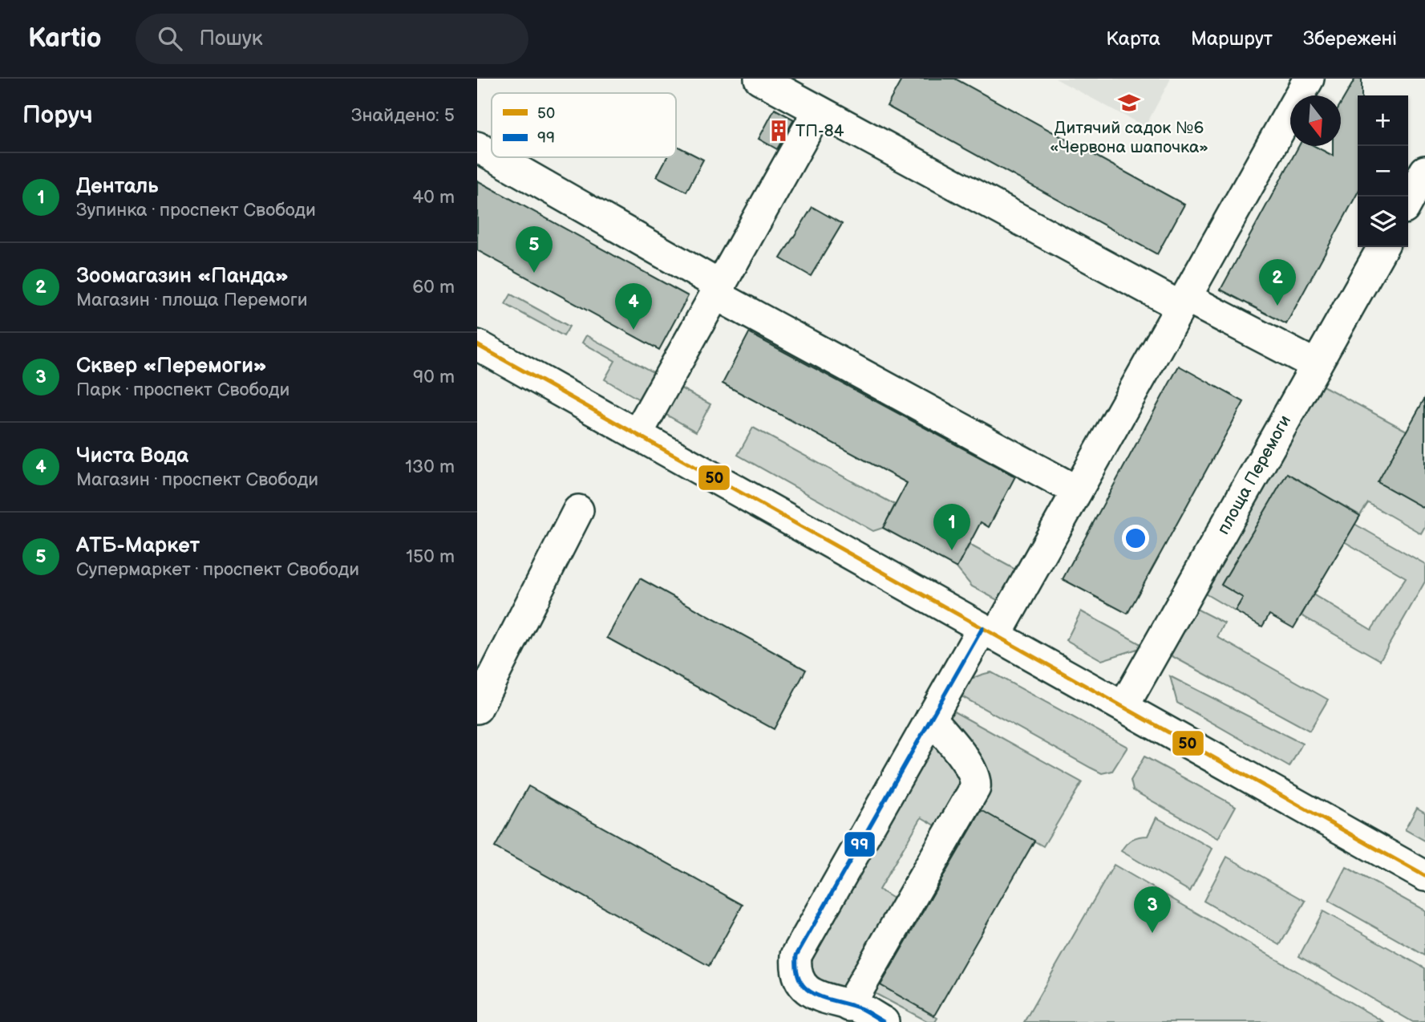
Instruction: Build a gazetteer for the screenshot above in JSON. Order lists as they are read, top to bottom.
{
  "streets": {
    "street": ["площа Перемоги"]
  },
  "places": {
    "school or university": ["Дитячий садок №6 «Червона шапочка»"],
    "building": ["ТП-84"]
  },
  "lines": ["transit line 50", "transit line 99"],
  "legend": ["50", "99"],
  "north": "bottom",
  "page": {
    "header": "Kartio",
    "search": "Пошук",
    "nav": ["Карта", "Маршрут", "Збережені"],
    "heading": ["Поруч", "Знайдено: 5"],
    "map_buttons": ["+", "−"],
    "list": [
      {
        "mark": "1",
        "name": "Денталь",
        "note": "Зупинка · проспект Свободи",
        "value": "40 m"
      },
      {
        "mark": "2",
        "name": "Зоомагазин «Панда»",
        "note": "Магазин · площа Перемоги",
        "value": "60 m"
      },
      {
        "mark": "3",
        "name": "Сквер «Перемоги»",
        "note": "Парк · проспект Свободи",
        "value": "90 m"
      },
      {
        "mark": "4",
        "name": "Чиста Вода",
        "note": "Магазин · проспект Свободи",
        "value": "130 m"
      },
      {
        "mark": "5",
        "name": "АТБ-Маркет",
        "note": "Супермаркет · проспект Свободи",
        "value": "150 m"
      }
    ],
    "pins": [
      "5",
      "2",
      "4",
      "1",
      "3"
    ]
  }
}
